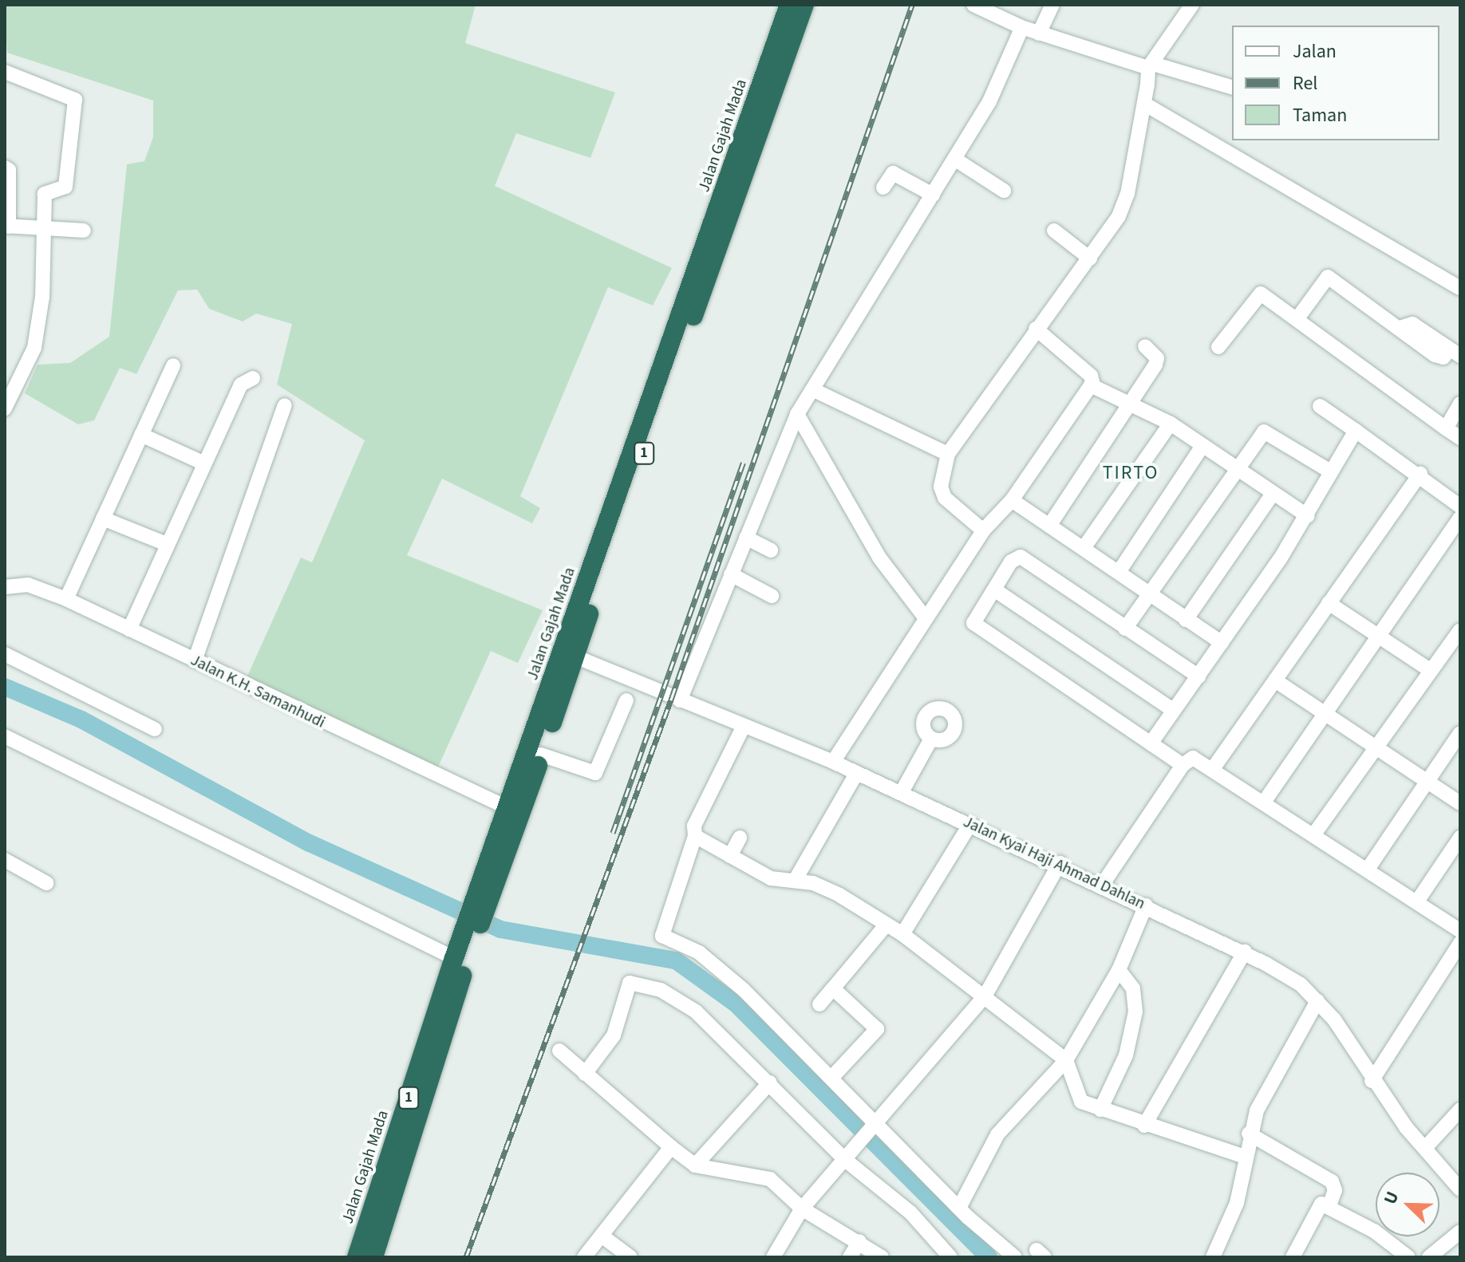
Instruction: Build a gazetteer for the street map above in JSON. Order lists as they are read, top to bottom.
{
  "streets": {
    "highway": ["Jalan Gajah Mada", "1"],
    "street": ["Jalan K.H. Samanhudi", "Jalan Kyai Haji Ahmad Dahlan"]
  },
  "crossings": [
    ["Jalan Gajah Mada", "Jalan K.H. Samanhudi"],
    ["Jalan Gajah Mada", "Jalan Kyai Haji Ahmad Dahlan"]
  ],
  "districts": ["TIRTO"],
  "legend": ["Jalan", "Rel", "Taman"],
  "north": "top left"
}
